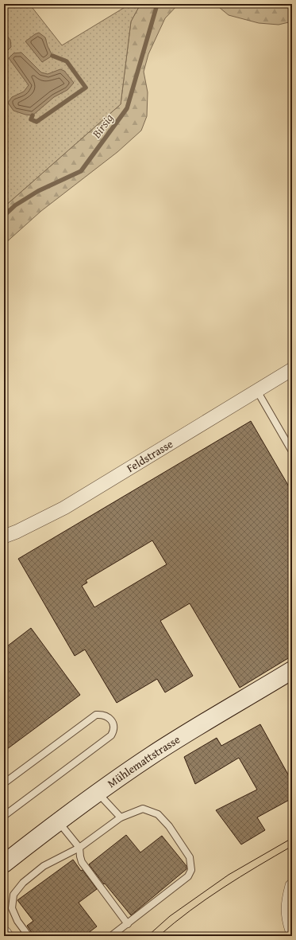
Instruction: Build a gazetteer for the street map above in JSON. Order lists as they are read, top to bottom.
{
  "streets": {
    "main road": ["Mühlemattstrasse"],
    "street": ["Feldstrasse"]
  },
  "water": ["Birsig"]
}
